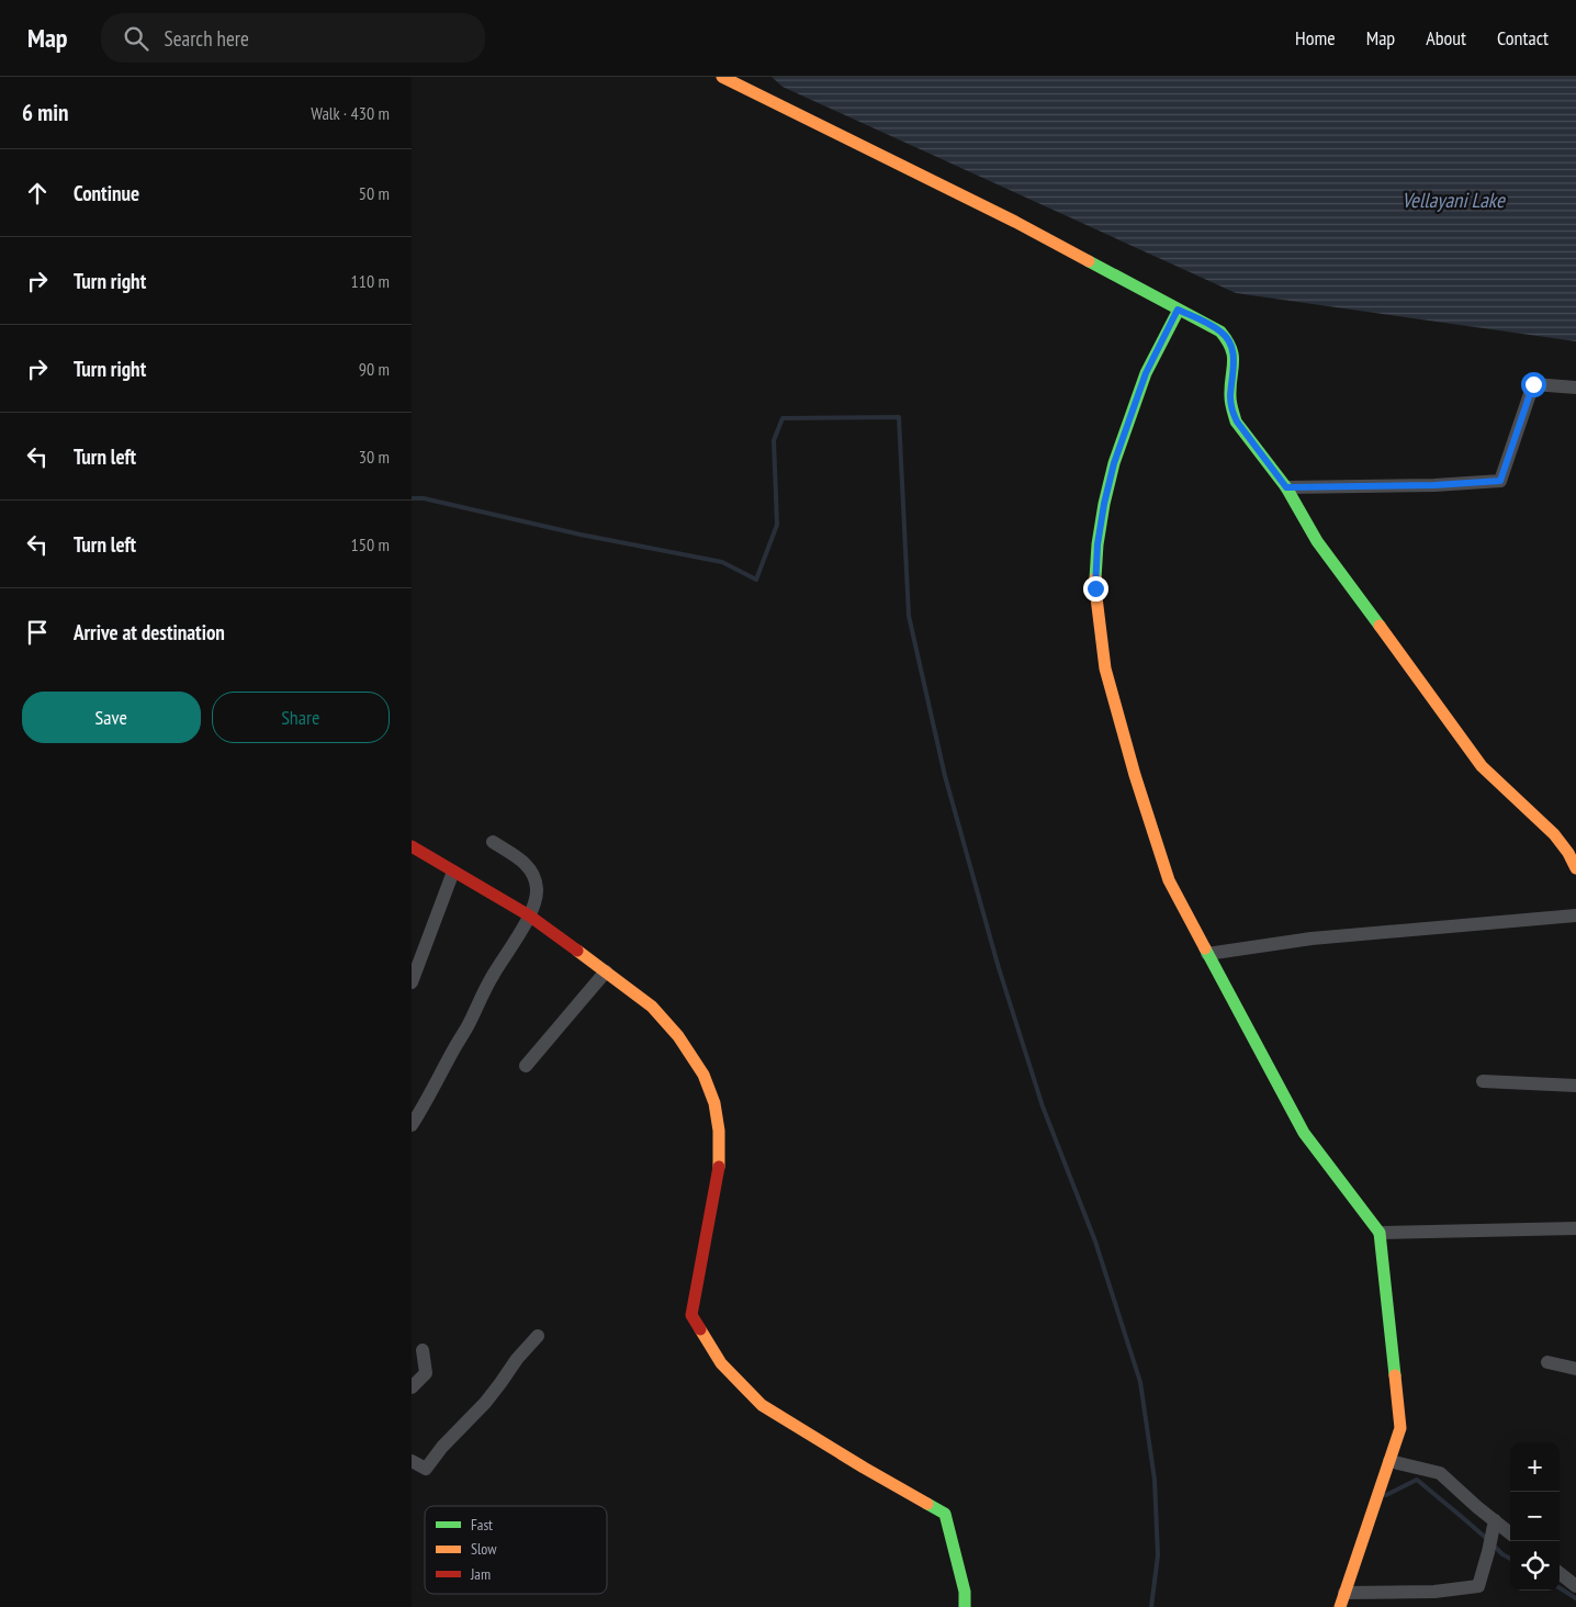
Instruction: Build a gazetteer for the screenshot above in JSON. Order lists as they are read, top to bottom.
{
  "water": ["Vellayani Lake"],
  "legend": ["Fast", "Slow", "Jam"],
  "page": {
    "header": "Map",
    "search": "Search here",
    "nav": [
      "Home",
      "Map",
      "About",
      "Contact"
    ],
    "heading": ["6 min", "Walk · 430 m"],
    "list": [
      ["Continue", "50 m"],
      ["Turn right", "110 m"],
      ["Turn right", "90 m"],
      ["Turn left", "30 m"],
      ["Turn left", "150 m"],
      "Arrive at destination"
    ],
    "buttons": ["Save", "Share"],
    "map_buttons": ["+", "−"]
  }
}
